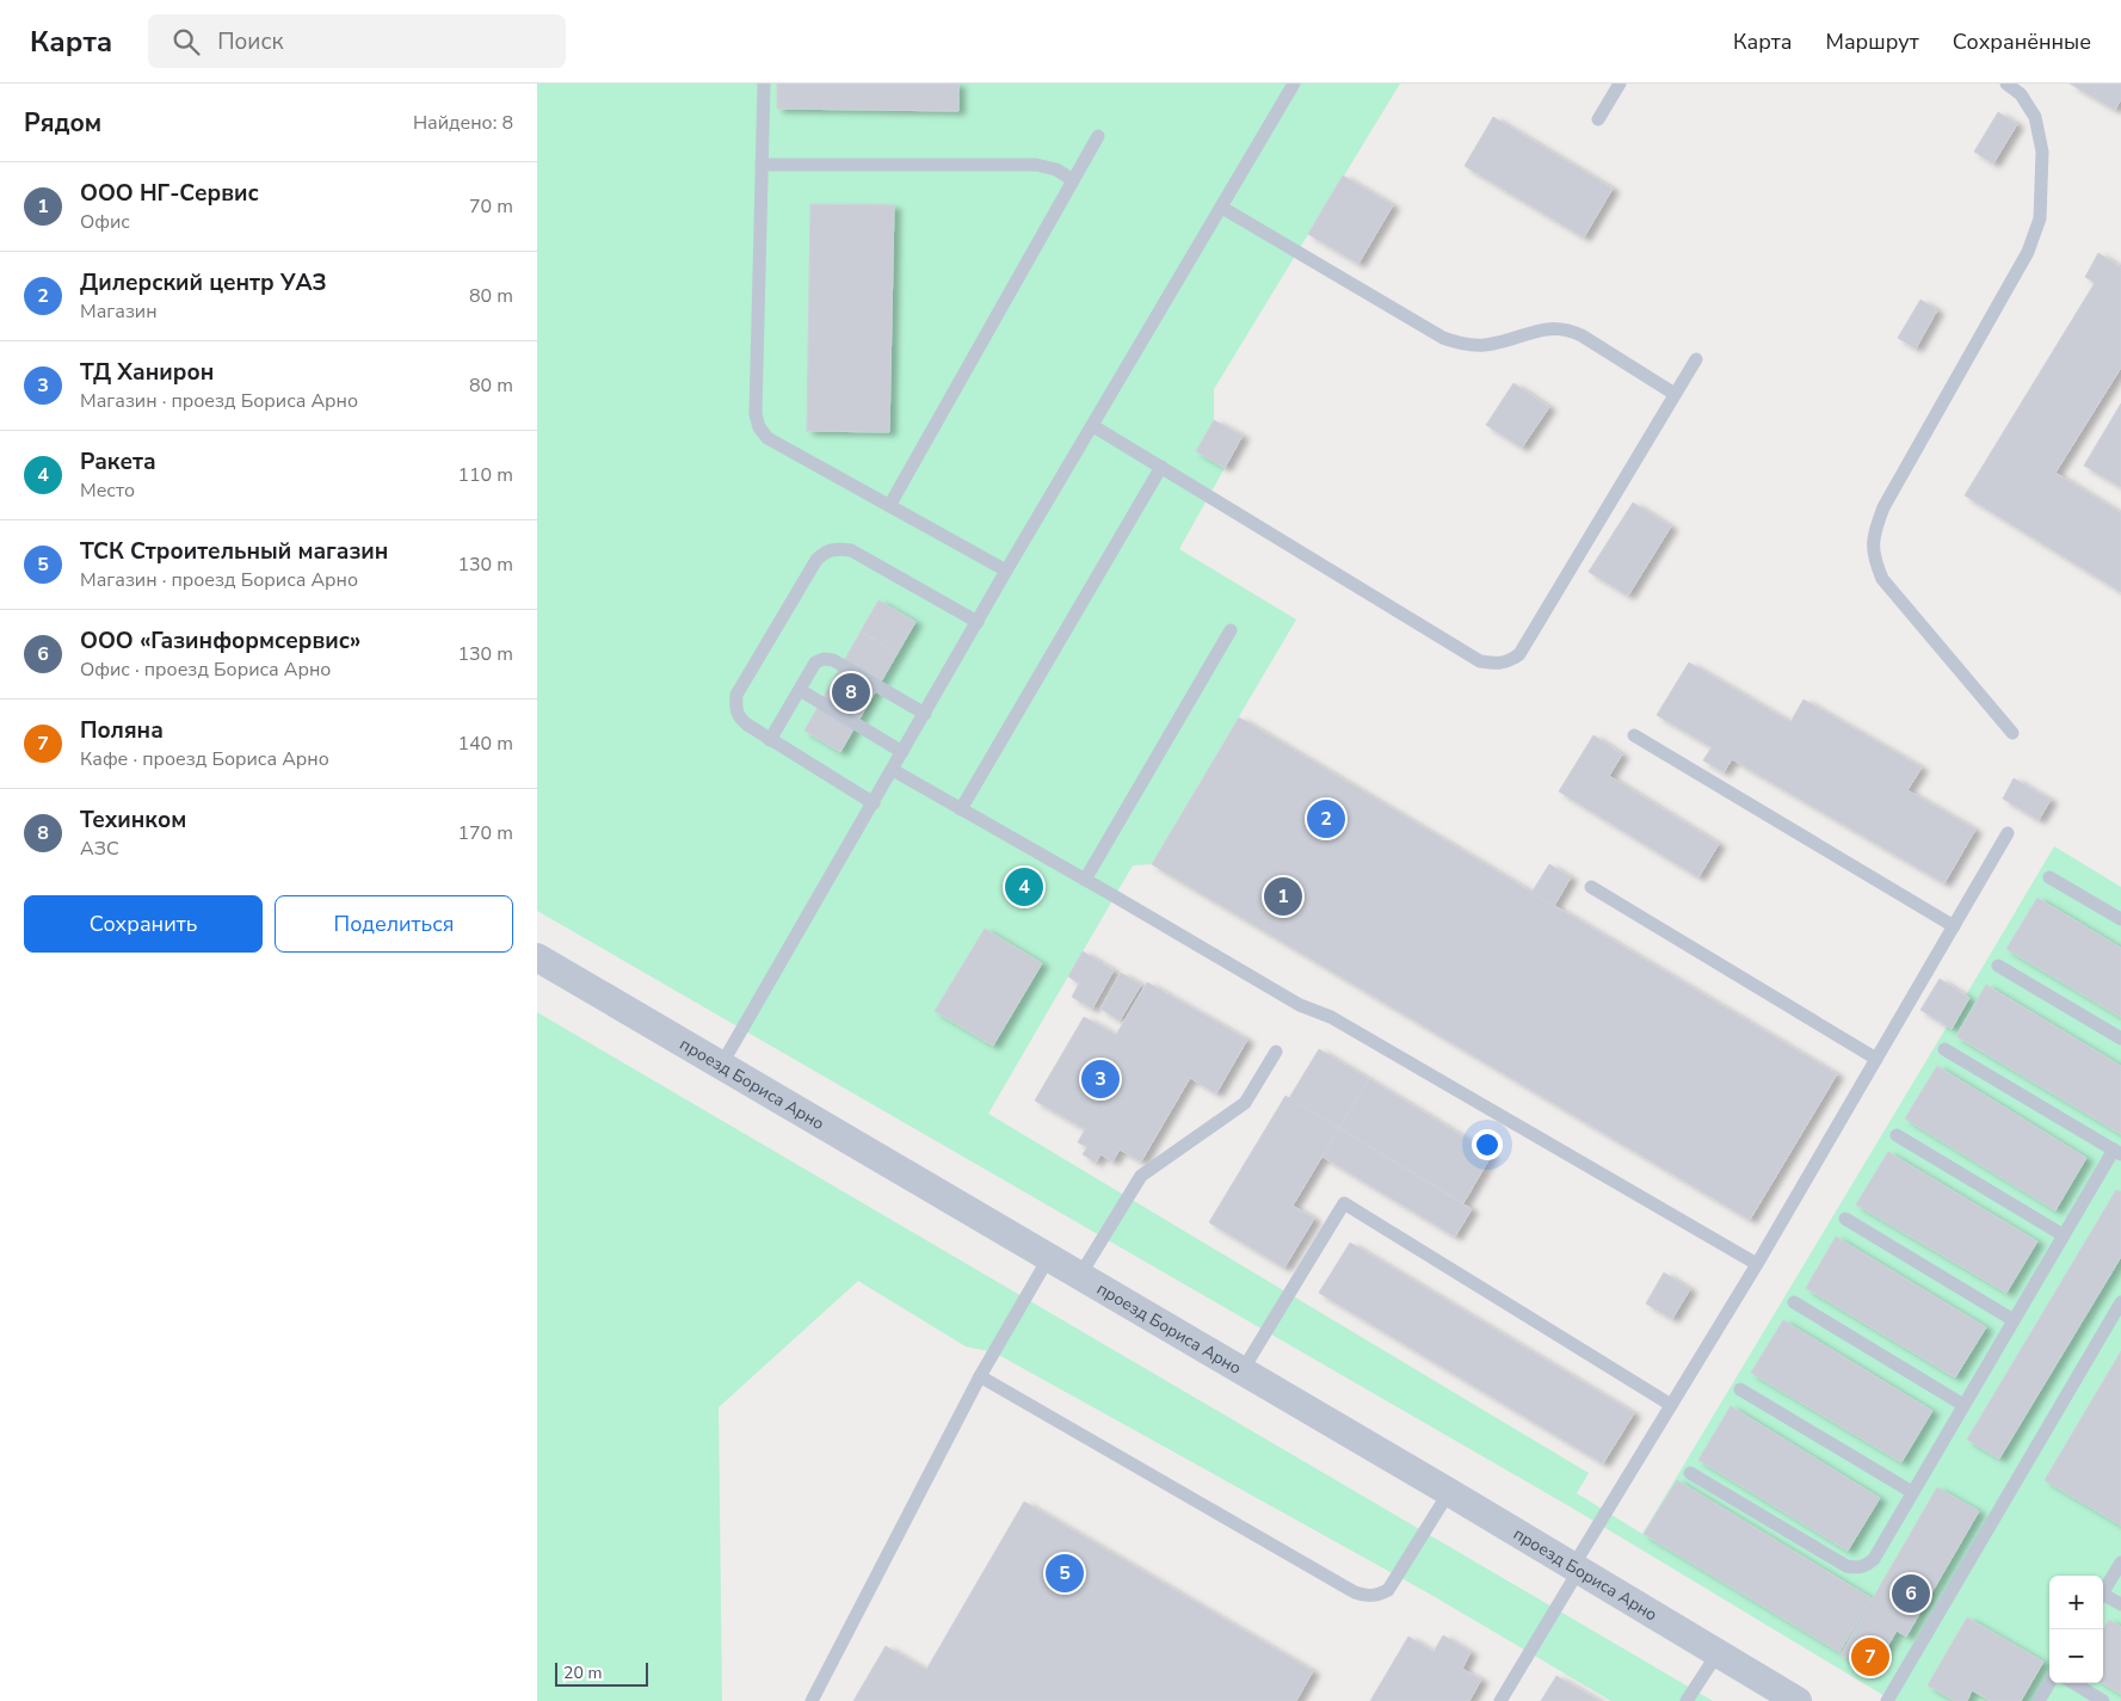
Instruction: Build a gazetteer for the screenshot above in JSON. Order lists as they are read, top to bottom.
{
  "streets": {
    "street": ["проезд Бориса Арно"]
  },
  "scale_bar": "20 m",
  "page": {
    "header": "Карта",
    "search": "Поиск",
    "nav": ["Карта", "Маршрут", "Сохранённые"],
    "heading": ["Рядом", "Найдено: 8"],
    "list": [
      {
        "mark": "1",
        "name": "ООО НГ-Сервис",
        "note": "Офис",
        "value": "70 m"
      },
      {
        "mark": "2",
        "name": "Дилерский центр УАЗ",
        "note": "Магазин",
        "value": "80 m"
      },
      {
        "mark": "3",
        "name": "ТД Ханирон",
        "note": "Магазин · проезд Бориса Арно",
        "value": "80 m"
      },
      {
        "mark": "4",
        "name": "Ракета",
        "note": "Место",
        "value": "110 m"
      },
      {
        "mark": "5",
        "name": "ТСК Строительный магазин",
        "note": "Магазин · проезд Бориса Арно",
        "value": "130 m"
      },
      {
        "mark": "6",
        "name": "ООО «Газинформсервис»",
        "note": "Офис · проезд Бориса Арно",
        "value": "130 m"
      },
      {
        "mark": "7",
        "name": "Поляна",
        "note": "Кафе · проезд Бориса Арно",
        "value": "140 m"
      },
      {
        "mark": "8",
        "name": "Техинком",
        "note": "АЗС",
        "value": "170 m"
      }
    ],
    "pins": [
      "8",
      "2",
      "4",
      "1",
      "3",
      "5",
      "6",
      "7"
    ],
    "buttons": ["Сохранить", "Поделиться"],
    "map_buttons": ["+", "−"],
    "scale": "20 m"
  }
}
